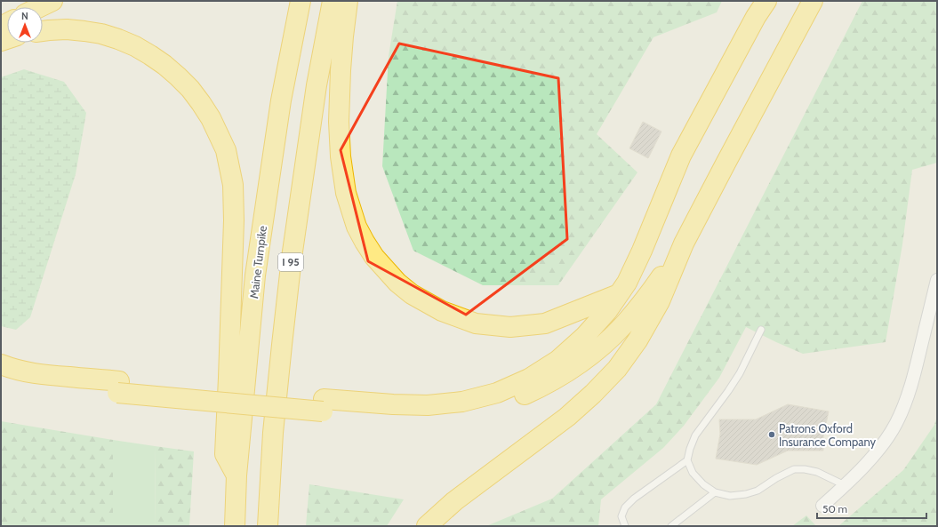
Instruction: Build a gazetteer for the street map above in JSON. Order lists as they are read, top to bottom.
{
  "streets": {
    "highway": ["Maine Turnpike", "I 95"]
  },
  "places": ["Patrons Oxford Insurance Company"],
  "scale_bar": "50 m",
  "north": "top"
}
